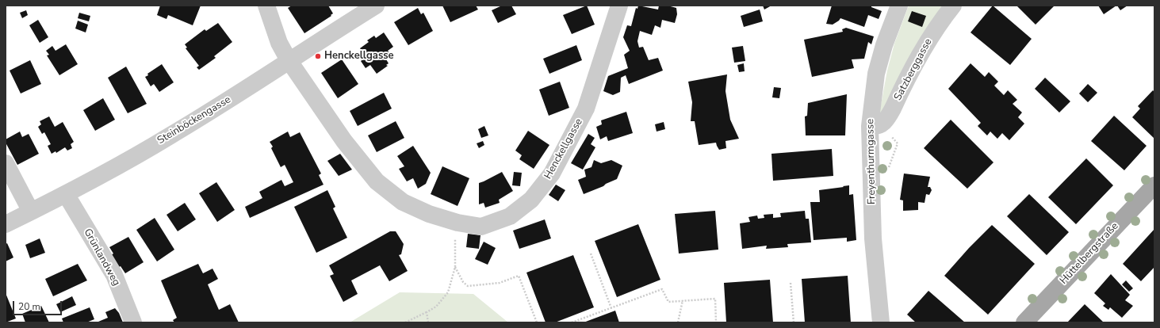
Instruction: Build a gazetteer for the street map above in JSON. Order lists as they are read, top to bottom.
{
  "streets": {
    "main road": ["Hüttelbergstraße"],
    "street": [
      "Satzberggasse",
      "Steinböckengasse",
      "Henckellgasse",
      "Freyenthurmgasse",
      "Grünlandweg"
    ]
  },
  "crossings": [
    ["Satzberggasse", "Freyenthurmgasse"],
    ["Steinböckengasse", "Henckellgasse"],
    ["Steinböckengasse", "Grünlandweg"]
  ],
  "places": ["Henckellgasse"],
  "scale_bar": "20 m"
}
